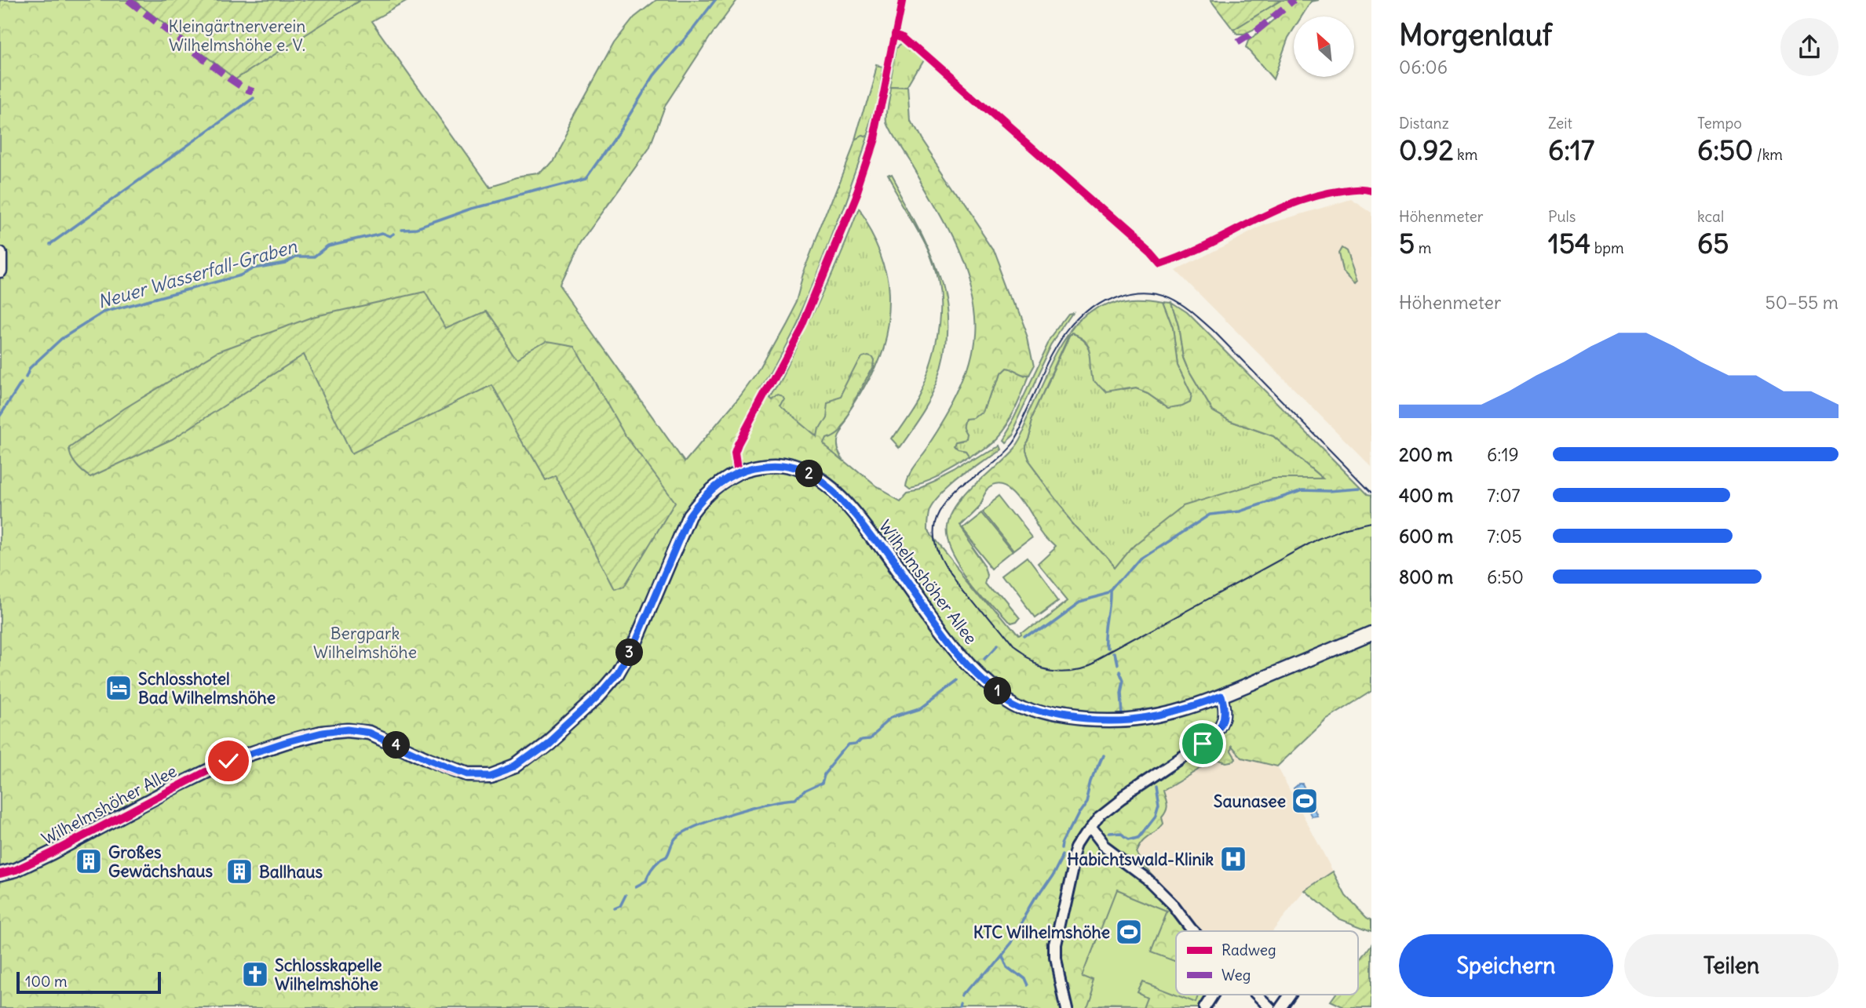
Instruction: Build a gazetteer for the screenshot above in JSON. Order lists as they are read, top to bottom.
{
  "streets": {
    "main road": ["Wilhelmshöher Allee"]
  },
  "water": ["Neuer Wasserfall-Graben"],
  "parks": ["Kleingärtnerverein Wilhelmshöhe e. V.", "Bergpark Wilhelmshöhe"],
  "places": {
    "hotel": ["Schlosshotel Bad Wilhelmshöhe"],
    "sports": ["Saunasee", "KTC Wilhelmshöhe"],
    "hospital": ["Habichtswald-Klinik"],
    "building": ["Großes Gewächshaus", "Ballhaus"],
    "church": ["Schlosskapelle Wilhelmshöhe"]
  },
  "legend": ["Radweg", "Weg"],
  "scale_bar": "100 m",
  "north": "top left",
  "page": {
    "heading": ["Morgenlauf", "06:06"],
    "stats": [
      ["Distanz", "0.92 km"],
      ["Zeit", "6:17"],
      ["Tempo", "6:50 /km"],
      ["Höhenmeter", "5 m"],
      ["Puls", "154 bpm"],
      ["kcal", "65"]
    ],
    "chart": ["Höhenmeter", "50–55 m"],
    "list": [
      {
        "name": "200 m",
        "note": "6:19"
      },
      {
        "name": "400 m",
        "note": "7:07"
      },
      {
        "name": "600 m",
        "note": "7:05"
      },
      {
        "name": "800 m",
        "note": "6:50"
      }
    ],
    "pins": [
      "2",
      "3",
      "1",
      "4"
    ],
    "buttons": ["Speichern", "Teilen"],
    "scale": "100 m"
  }
}
